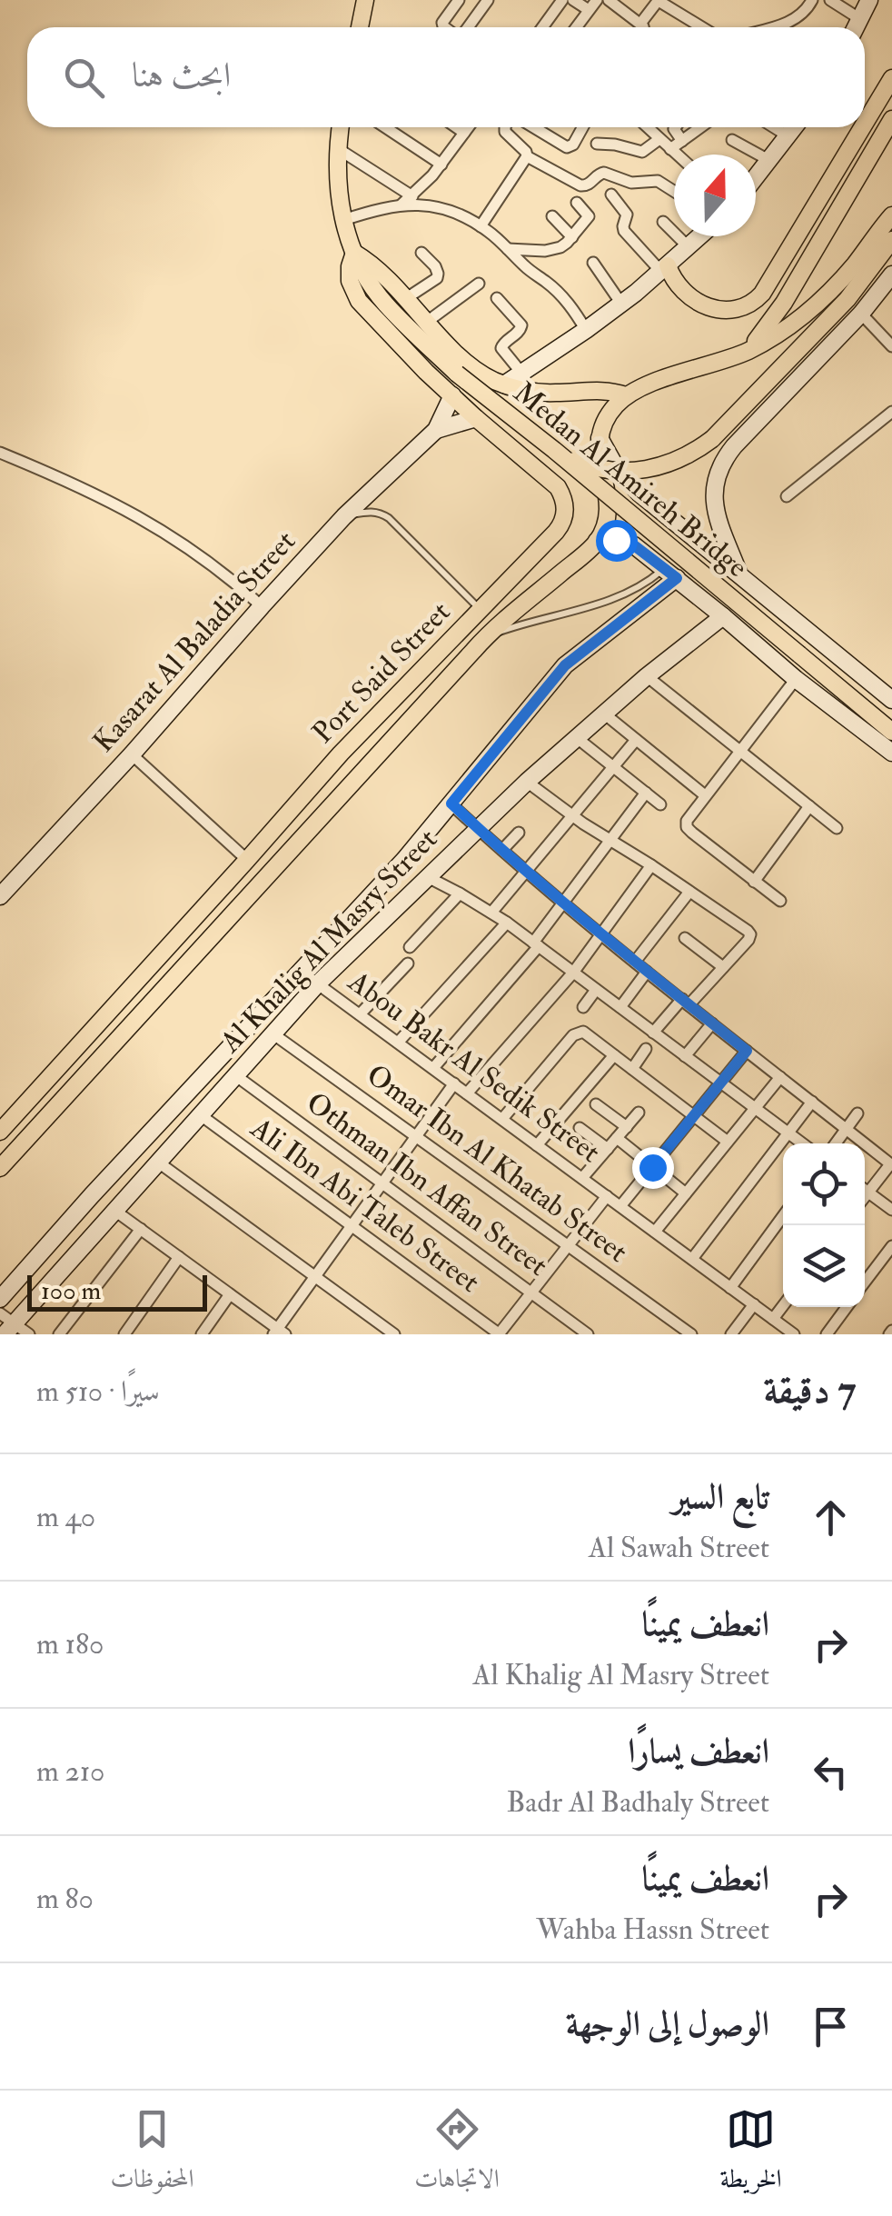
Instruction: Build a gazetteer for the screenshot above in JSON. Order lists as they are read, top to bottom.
{
  "streets": {
    "main road": ["Medan Al Amireh Bridge", "Port Said Street"],
    "street": [
      "Kasarat Al Baladia Street",
      "Al Khalig Al Masry Street",
      "Abou Bakr Al Sedik Street",
      "Omar Ibn Al Khatab Street",
      "Othman Ibn Affan Street",
      "Ali Ibn Abi Taleb Street"
    ]
  },
  "crossings": [
    ["Medan Al Amireh Bridge", "Port Said Street"],
    ["Kasarat Al Baladia Street", "Port Said Street"],
    ["Port Said Street", "Al Khalig Al Masry Street"],
    ["Al Khalig Al Masry Street", "Abou Bakr Al Sedik Street"],
    ["Al Khalig Al Masry Street", "Omar Ibn Al Khatab Street"],
    ["Al Khalig Al Masry Street", "Othman Ibn Affan Street"],
    ["Al Khalig Al Masry Street", "Ali Ibn Abi Taleb Street"]
  ],
  "scale_bar": "100 m",
  "north": "top",
  "page": {
    "search": "ابحث هنا",
    "scale": "100 m",
    "heading": ["7 دقيقة", "سيرًا · 510 m"],
    "list": [
      ["تابع السير", "Al Sawah Street", "40 m"],
      ["انعطف يمينًا", "Al Khalig Al Masry Street", "180 m"],
      ["انعطف يسارًا", "Badr Al Badhaly Street", "210 m"],
      ["انعطف يمينًا", "Wahba Hassn Street", "80 m"],
      "الوصول إلى الوجهة"
    ],
    "nav": ["الخريطة", "الاتجاهات", "المحفوظات"]
  }
}
